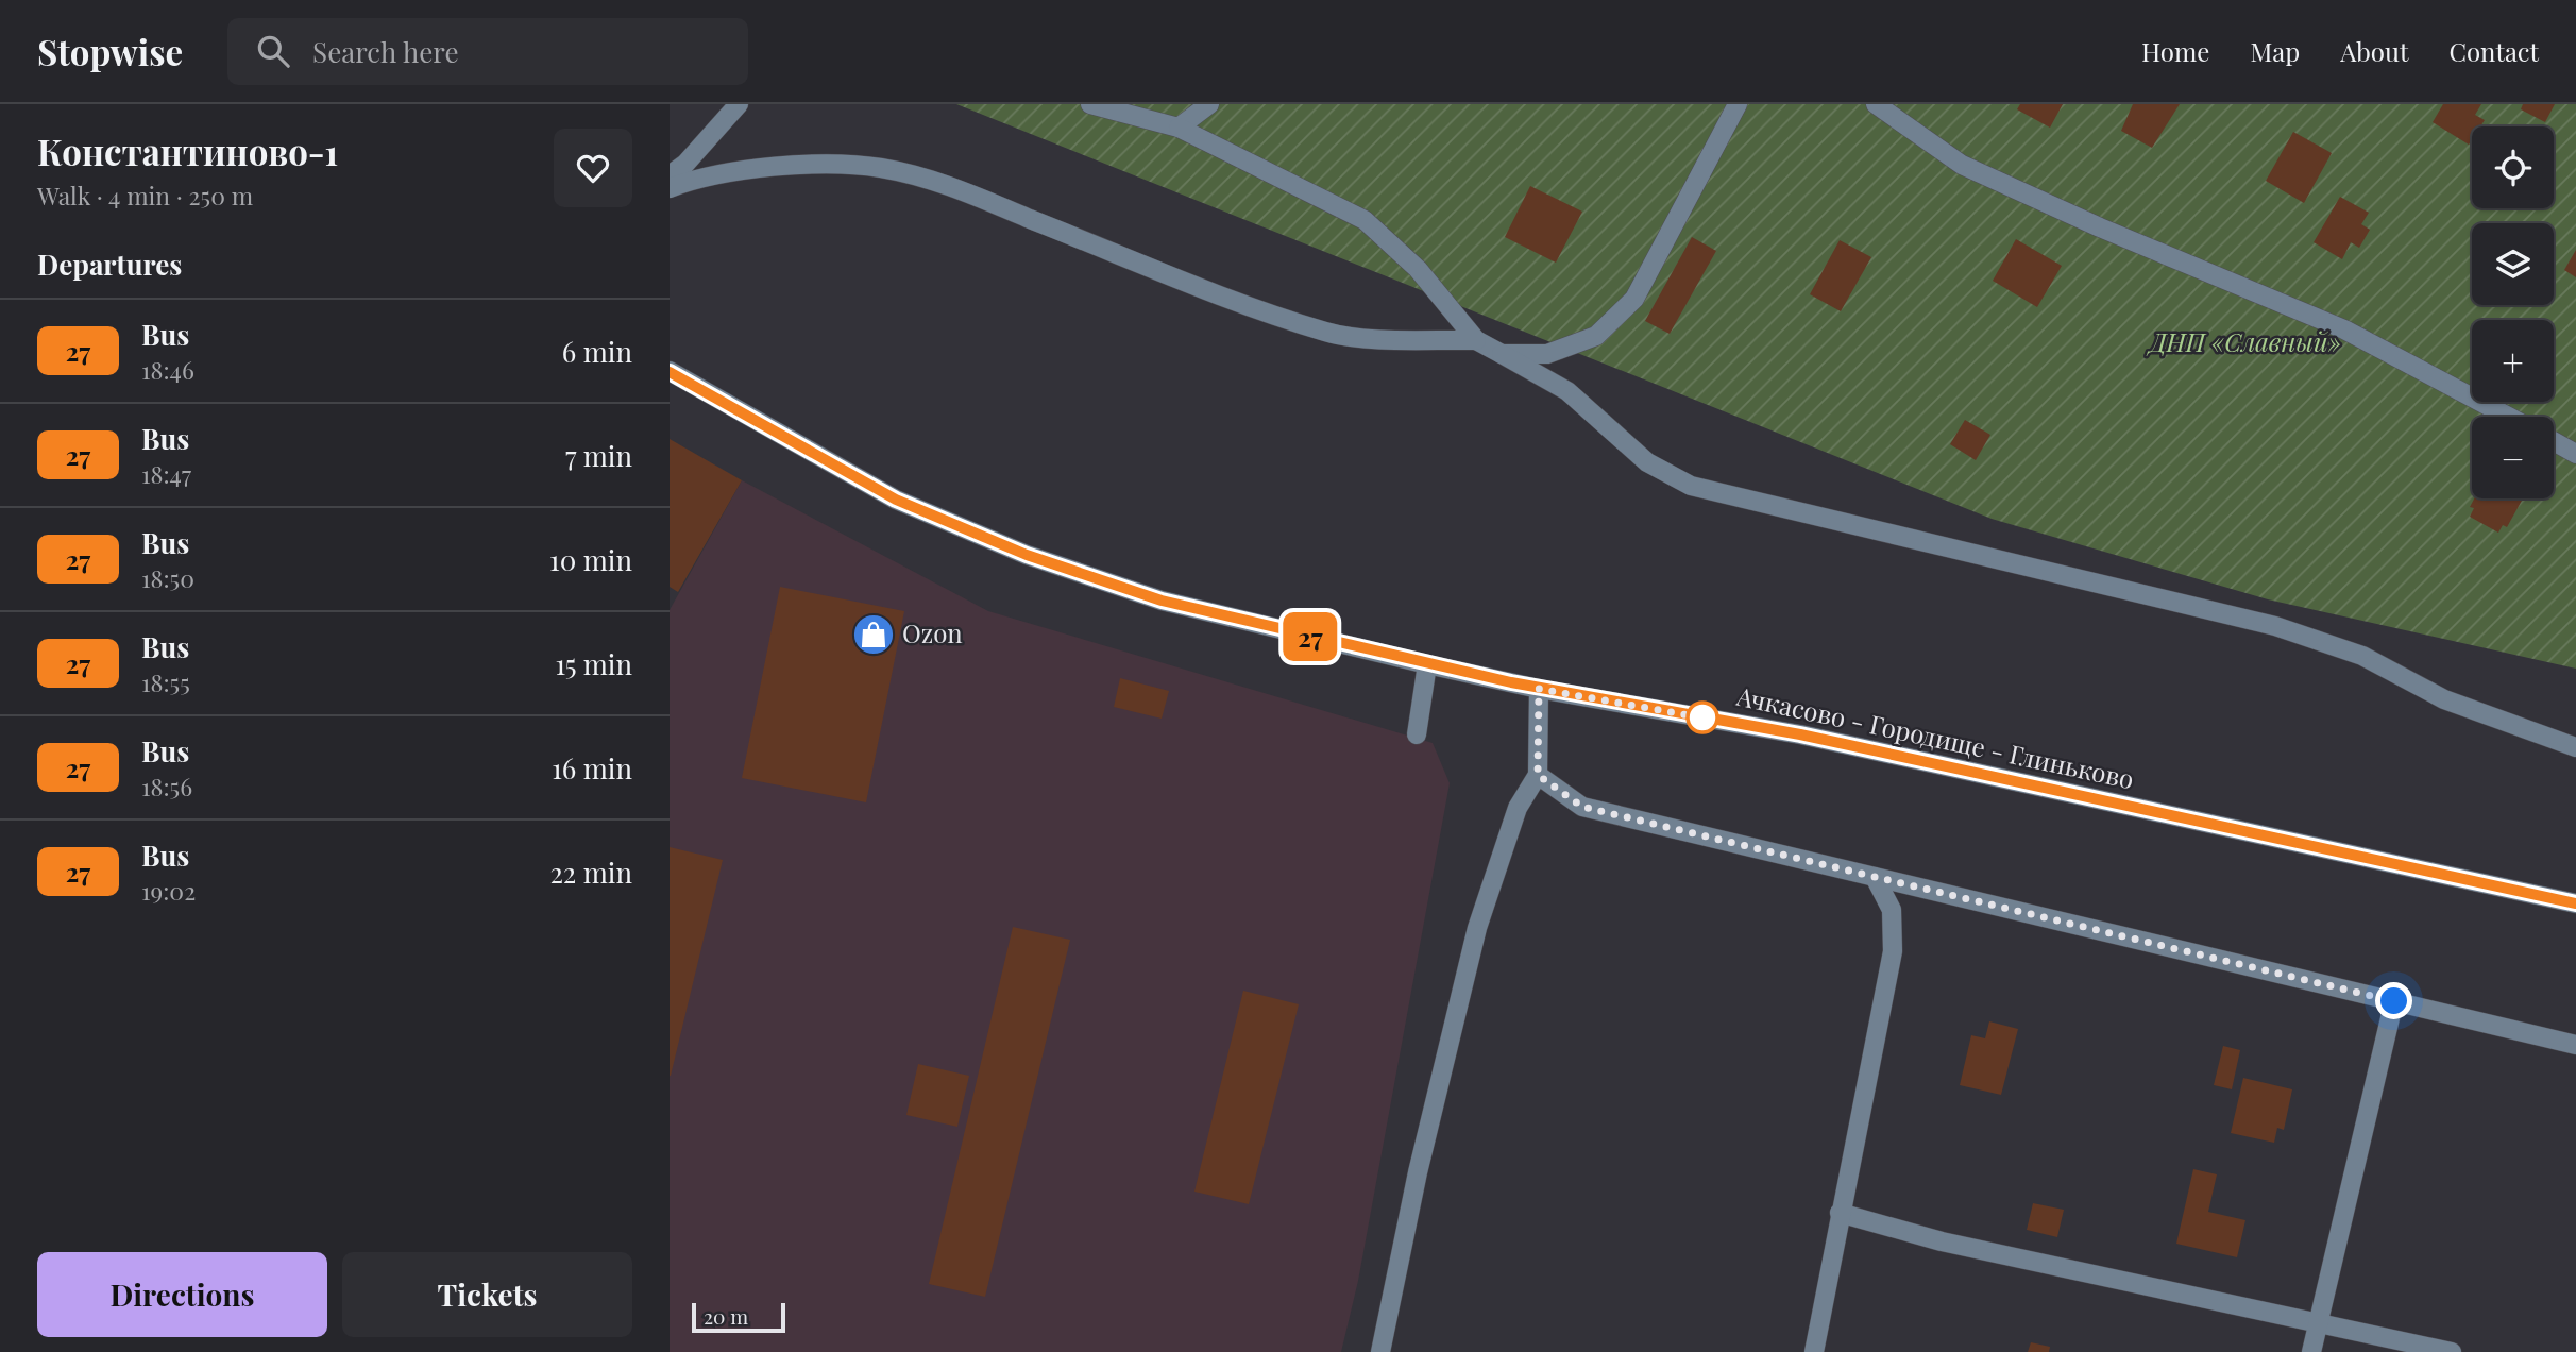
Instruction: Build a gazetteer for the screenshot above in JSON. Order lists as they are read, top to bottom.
{
  "streets": {
    "street": ["Ачкасово - Городище - Глиньково"]
  },
  "parks": ["ДНП «Славный»"],
  "places": {
    "shop": ["Ozon"]
  },
  "lines": ["bus line 27"],
  "scale_bar": "20 m",
  "page": {
    "header": "Stopwise",
    "search": "Search here",
    "nav": [
      "Home",
      "Map",
      "About",
      "Contact"
    ],
    "heading": [
      ["Константиново-1", "Walk · 4 min · 250 m"],
      "Departures"
    ],
    "on_map": "27",
    "map_buttons": ["+", "−"],
    "list": [
      {
        "mark": "27",
        "name": "Bus",
        "note": "18:46",
        "value": "6 min"
      },
      {
        "mark": "27",
        "name": "Bus",
        "note": "18:47",
        "value": "7 min"
      },
      {
        "mark": "27",
        "name": "Bus",
        "note": "18:50",
        "value": "10 min"
      },
      {
        "mark": "27",
        "name": "Bus",
        "note": "18:55",
        "value": "15 min"
      },
      {
        "mark": "27",
        "name": "Bus",
        "note": "18:56",
        "value": "16 min"
      },
      {
        "mark": "27",
        "name": "Bus",
        "note": "19:02",
        "value": "22 min"
      }
    ],
    "buttons": ["Directions", "Tickets"],
    "scale": "20 m"
  }
}
